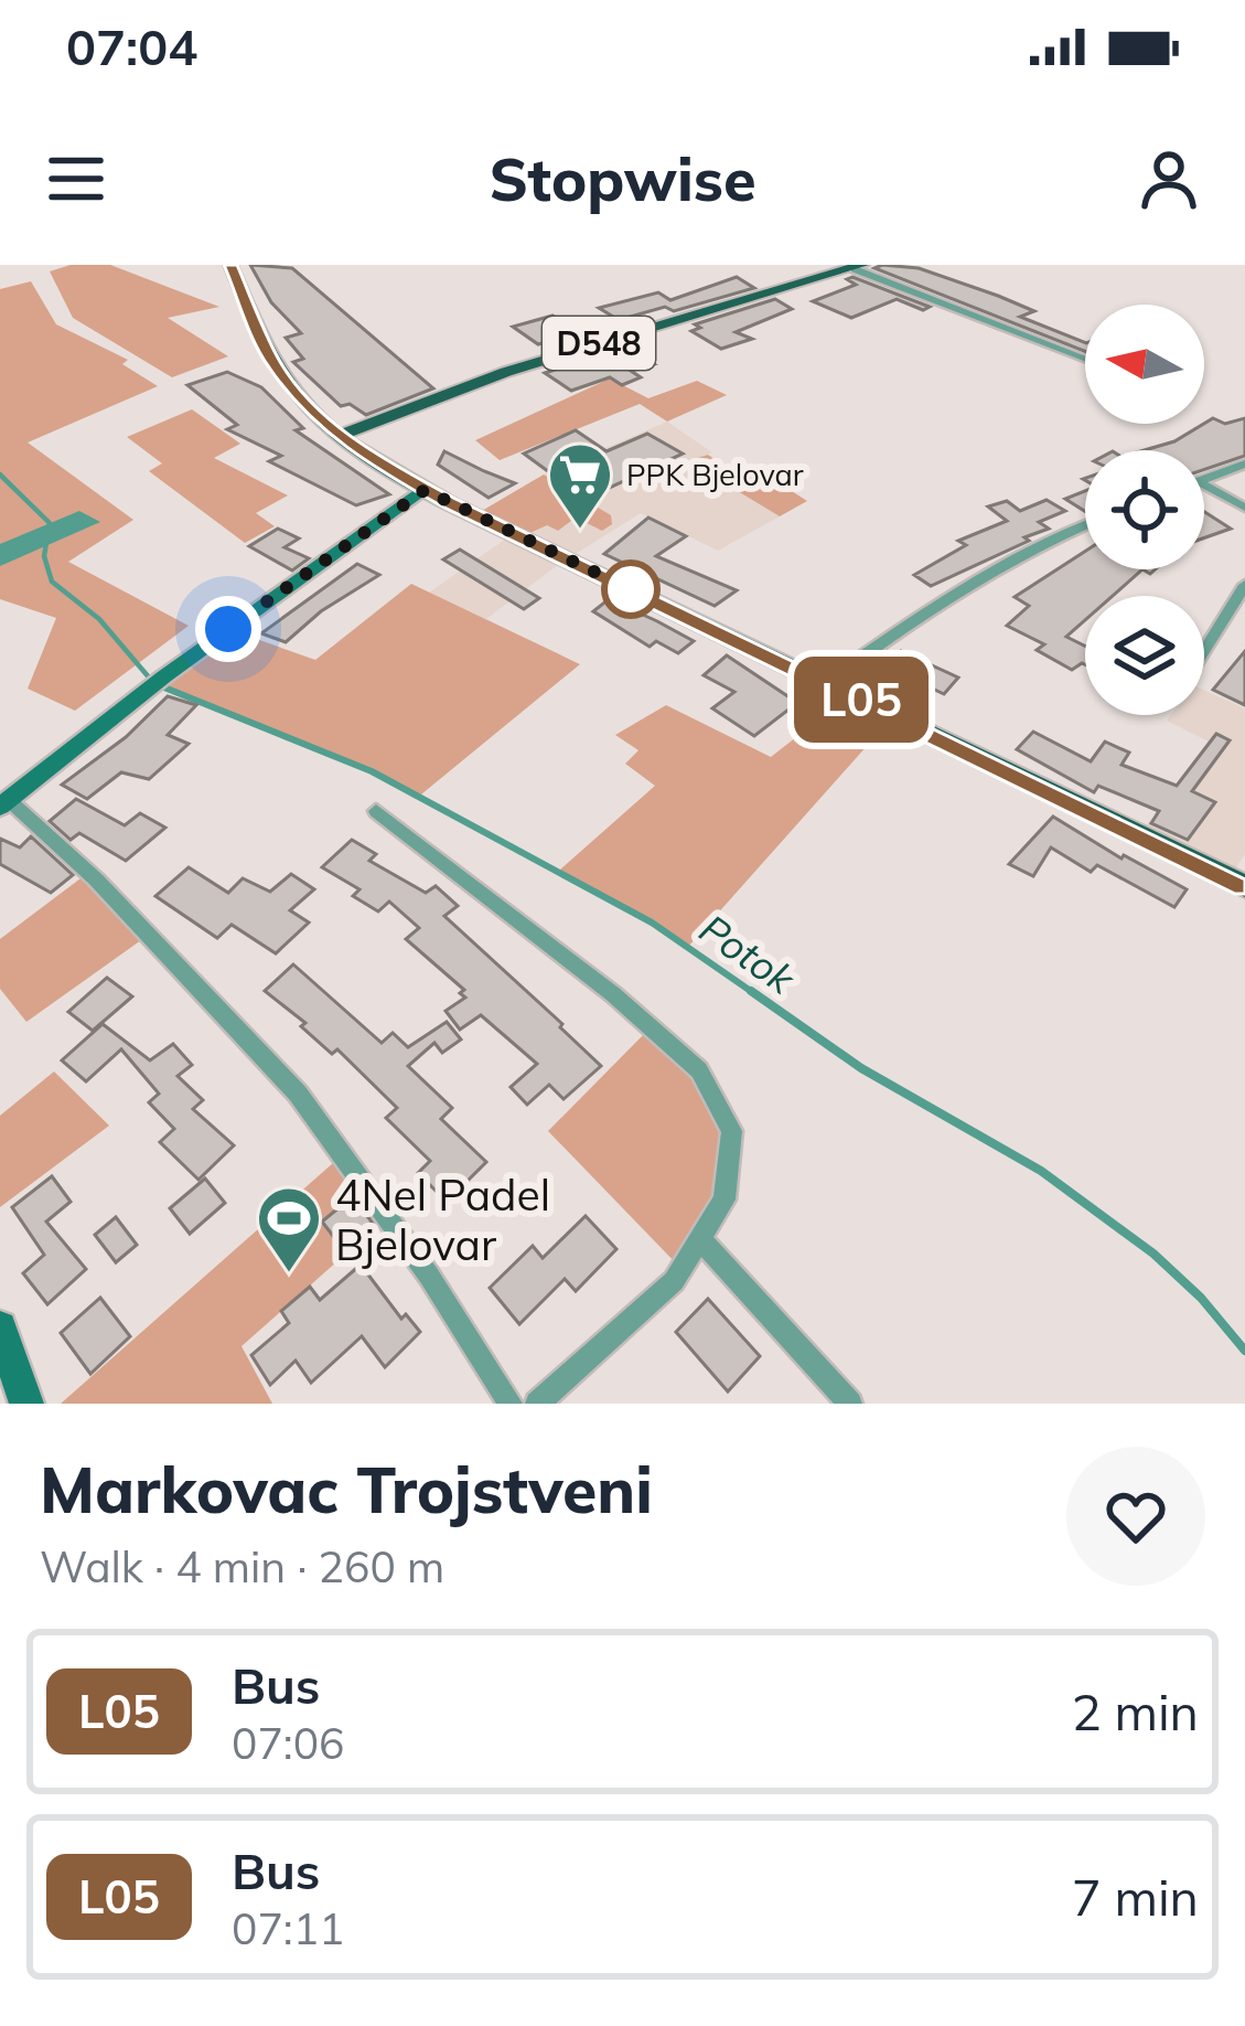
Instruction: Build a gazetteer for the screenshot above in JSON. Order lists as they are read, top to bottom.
{
  "streets": {
    "main road": ["D548"]
  },
  "water": ["Potok"],
  "places": {
    "supermarket": ["PPK Bjelovar"],
    "sports": ["4Nel Padel Bjelovar"]
  },
  "lines": ["bus line L05"],
  "north": "left",
  "page": {
    "status": "07:04",
    "header": "Stopwise",
    "on_map": "L05",
    "heading": ["Markovac Trojstveni", "Walk · 4 min · 260 m"],
    "list": [
      {
        "mark": "L05",
        "name": "Bus",
        "note": "07:06",
        "value": "2 min"
      },
      {
        "mark": "L05",
        "name": "Bus",
        "note": "07:11",
        "value": "7 min"
      }
    ]
  }
}
